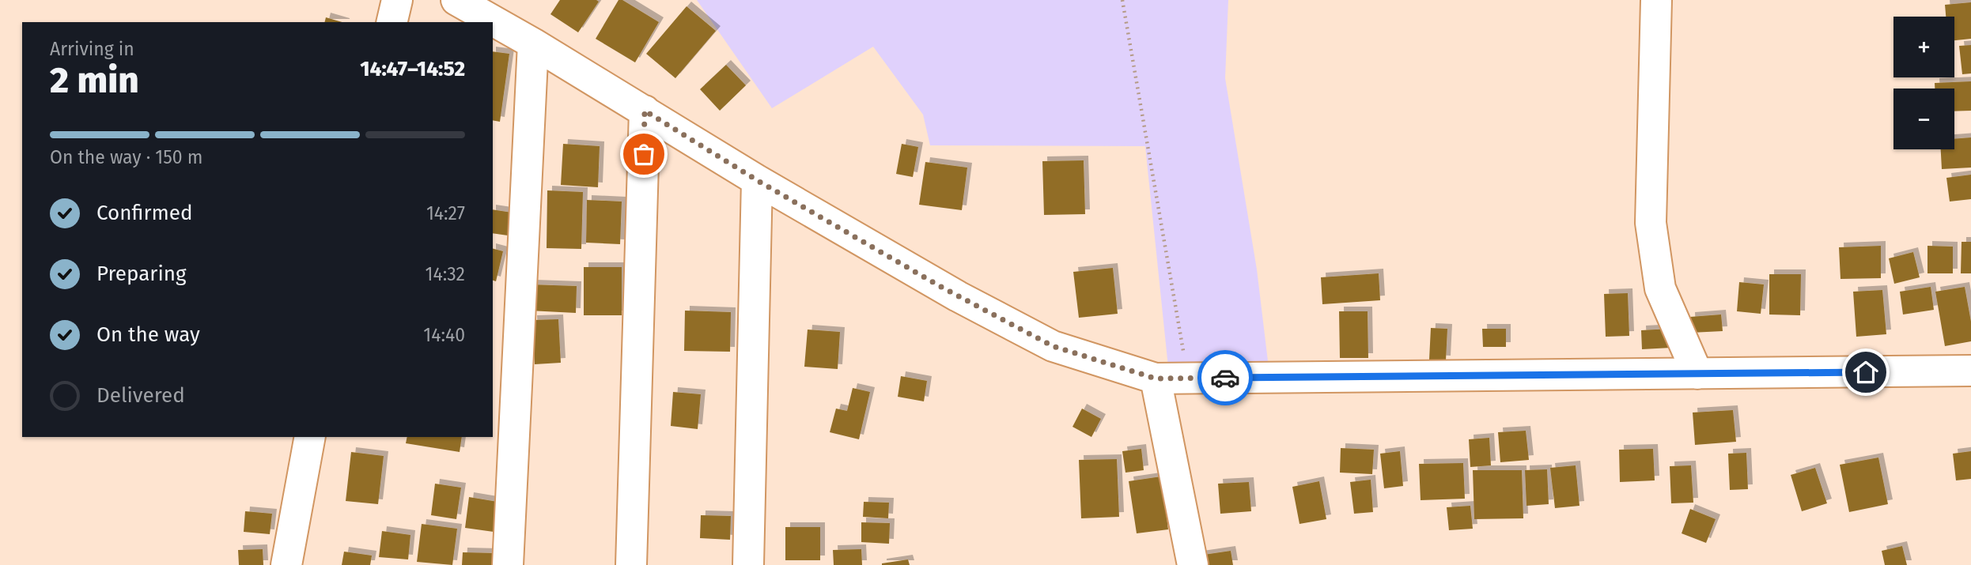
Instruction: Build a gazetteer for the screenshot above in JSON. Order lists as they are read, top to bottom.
{
  "page": {
    "map_buttons": ["+", "−"],
    "heading": ["2 min", "Arriving in", "14:47–14:52"],
    "bar": "On the way · 150 m",
    "list": [
      ["Confirmed", "14:27"],
      ["Preparing", "14:32"],
      ["On the way", "14:40"],
      "Delivered"
    ]
  }
}
